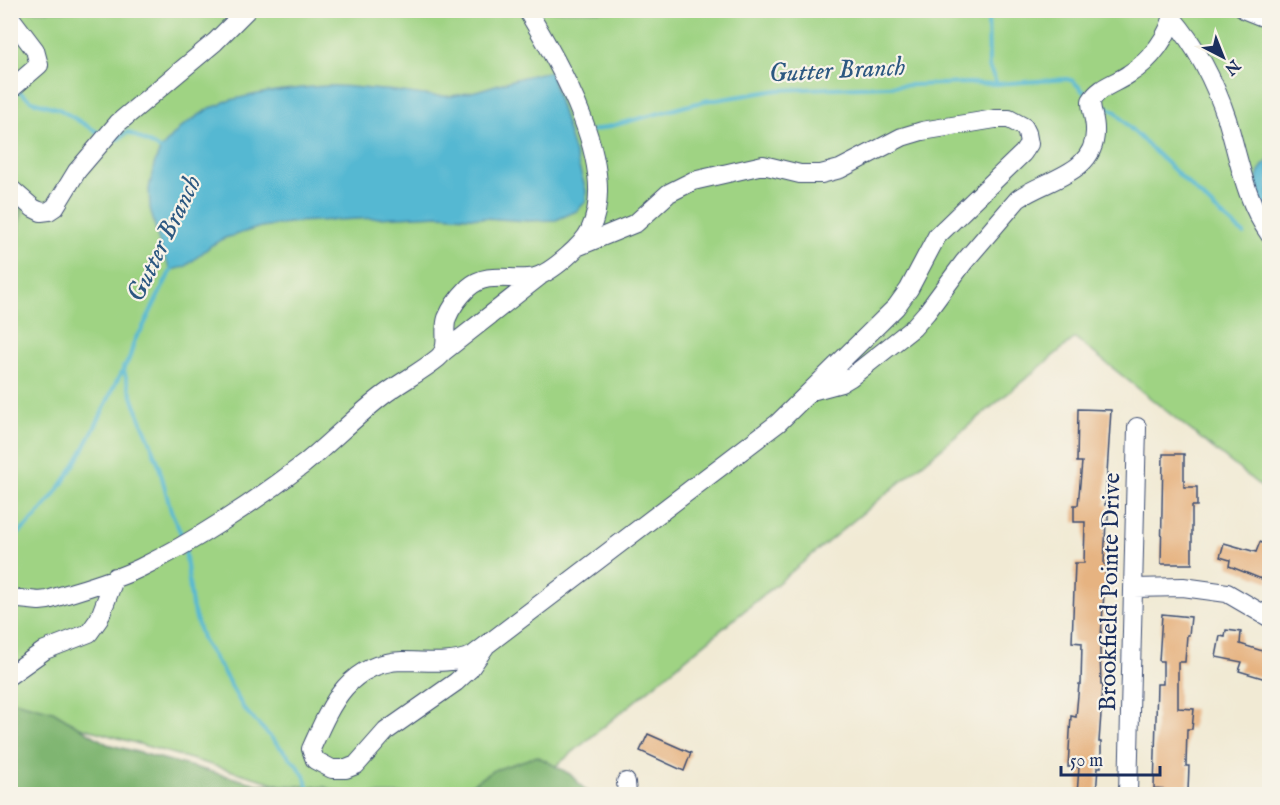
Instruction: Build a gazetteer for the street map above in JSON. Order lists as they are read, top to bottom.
{
  "streets": {
    "street": ["Brookfield Pointe Drive"]
  },
  "water": ["Gutter Branch"],
  "scale_bar": "50 m",
  "north": "bottom right"
}
